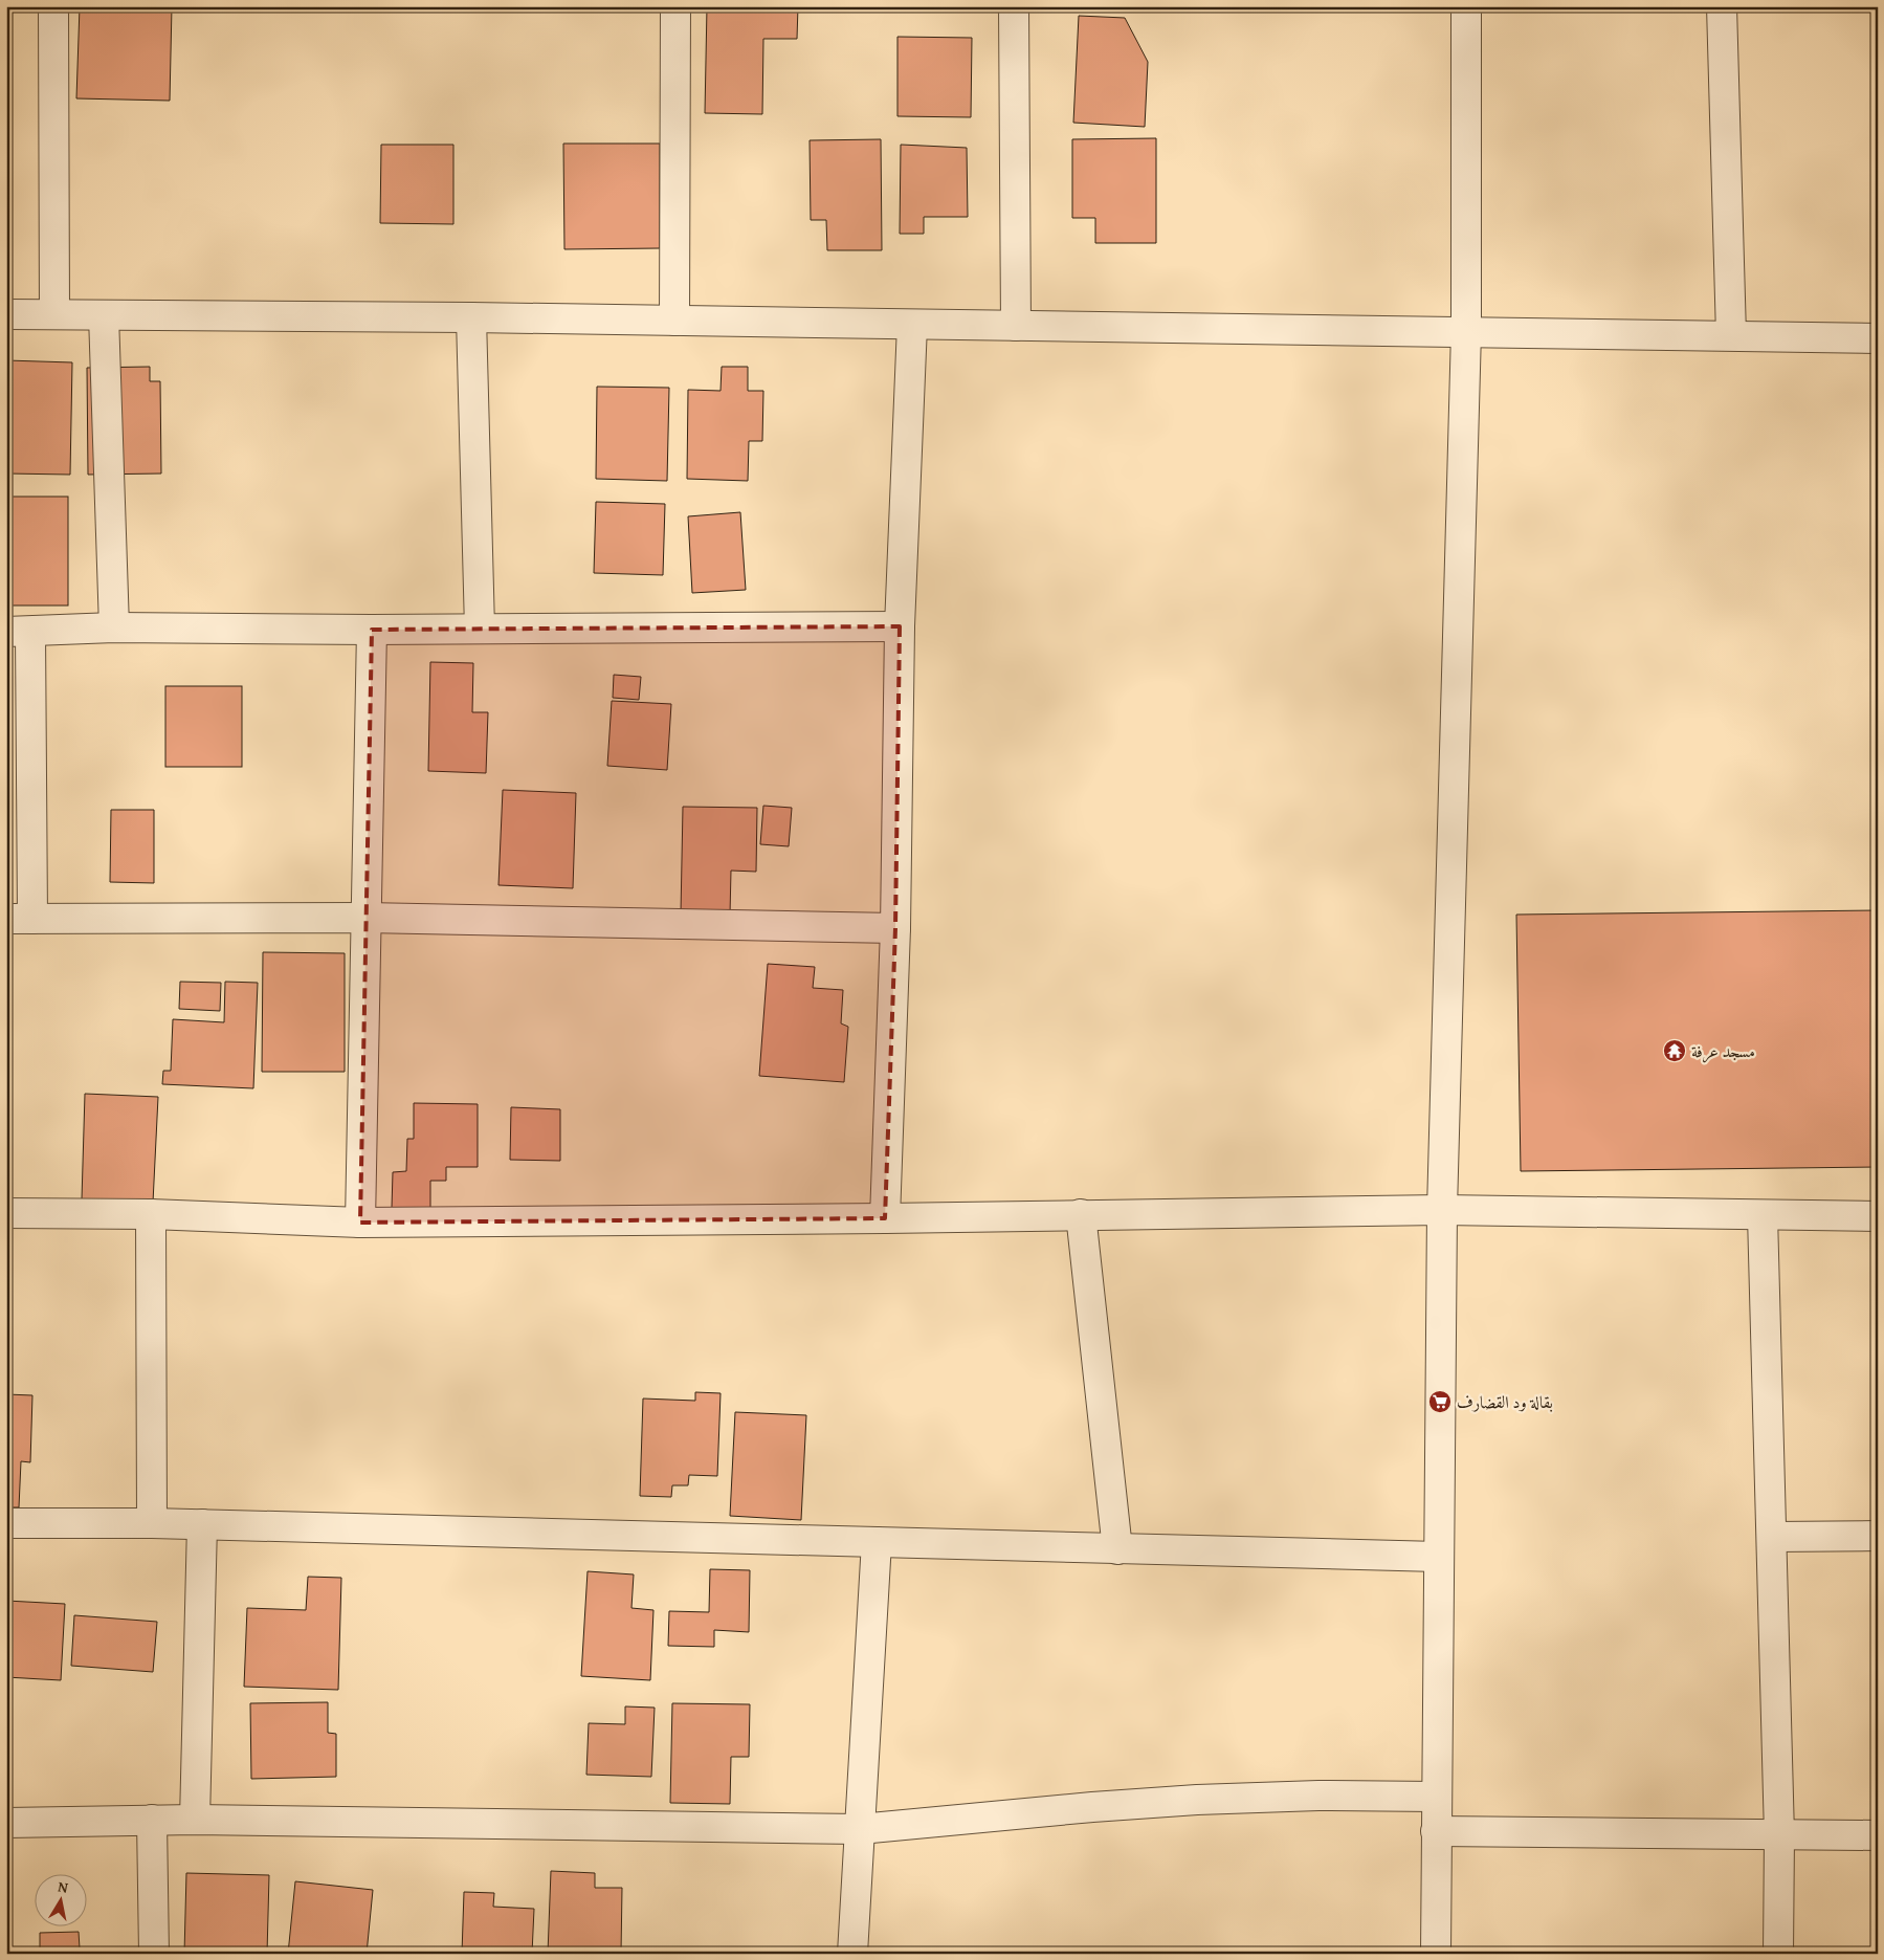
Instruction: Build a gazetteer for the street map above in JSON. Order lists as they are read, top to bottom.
{
  "places": {
    "temple": ["مسجد عرفة"],
    "supermarket": ["بقالة ود القضارف"]
  },
  "north": "top"
}
